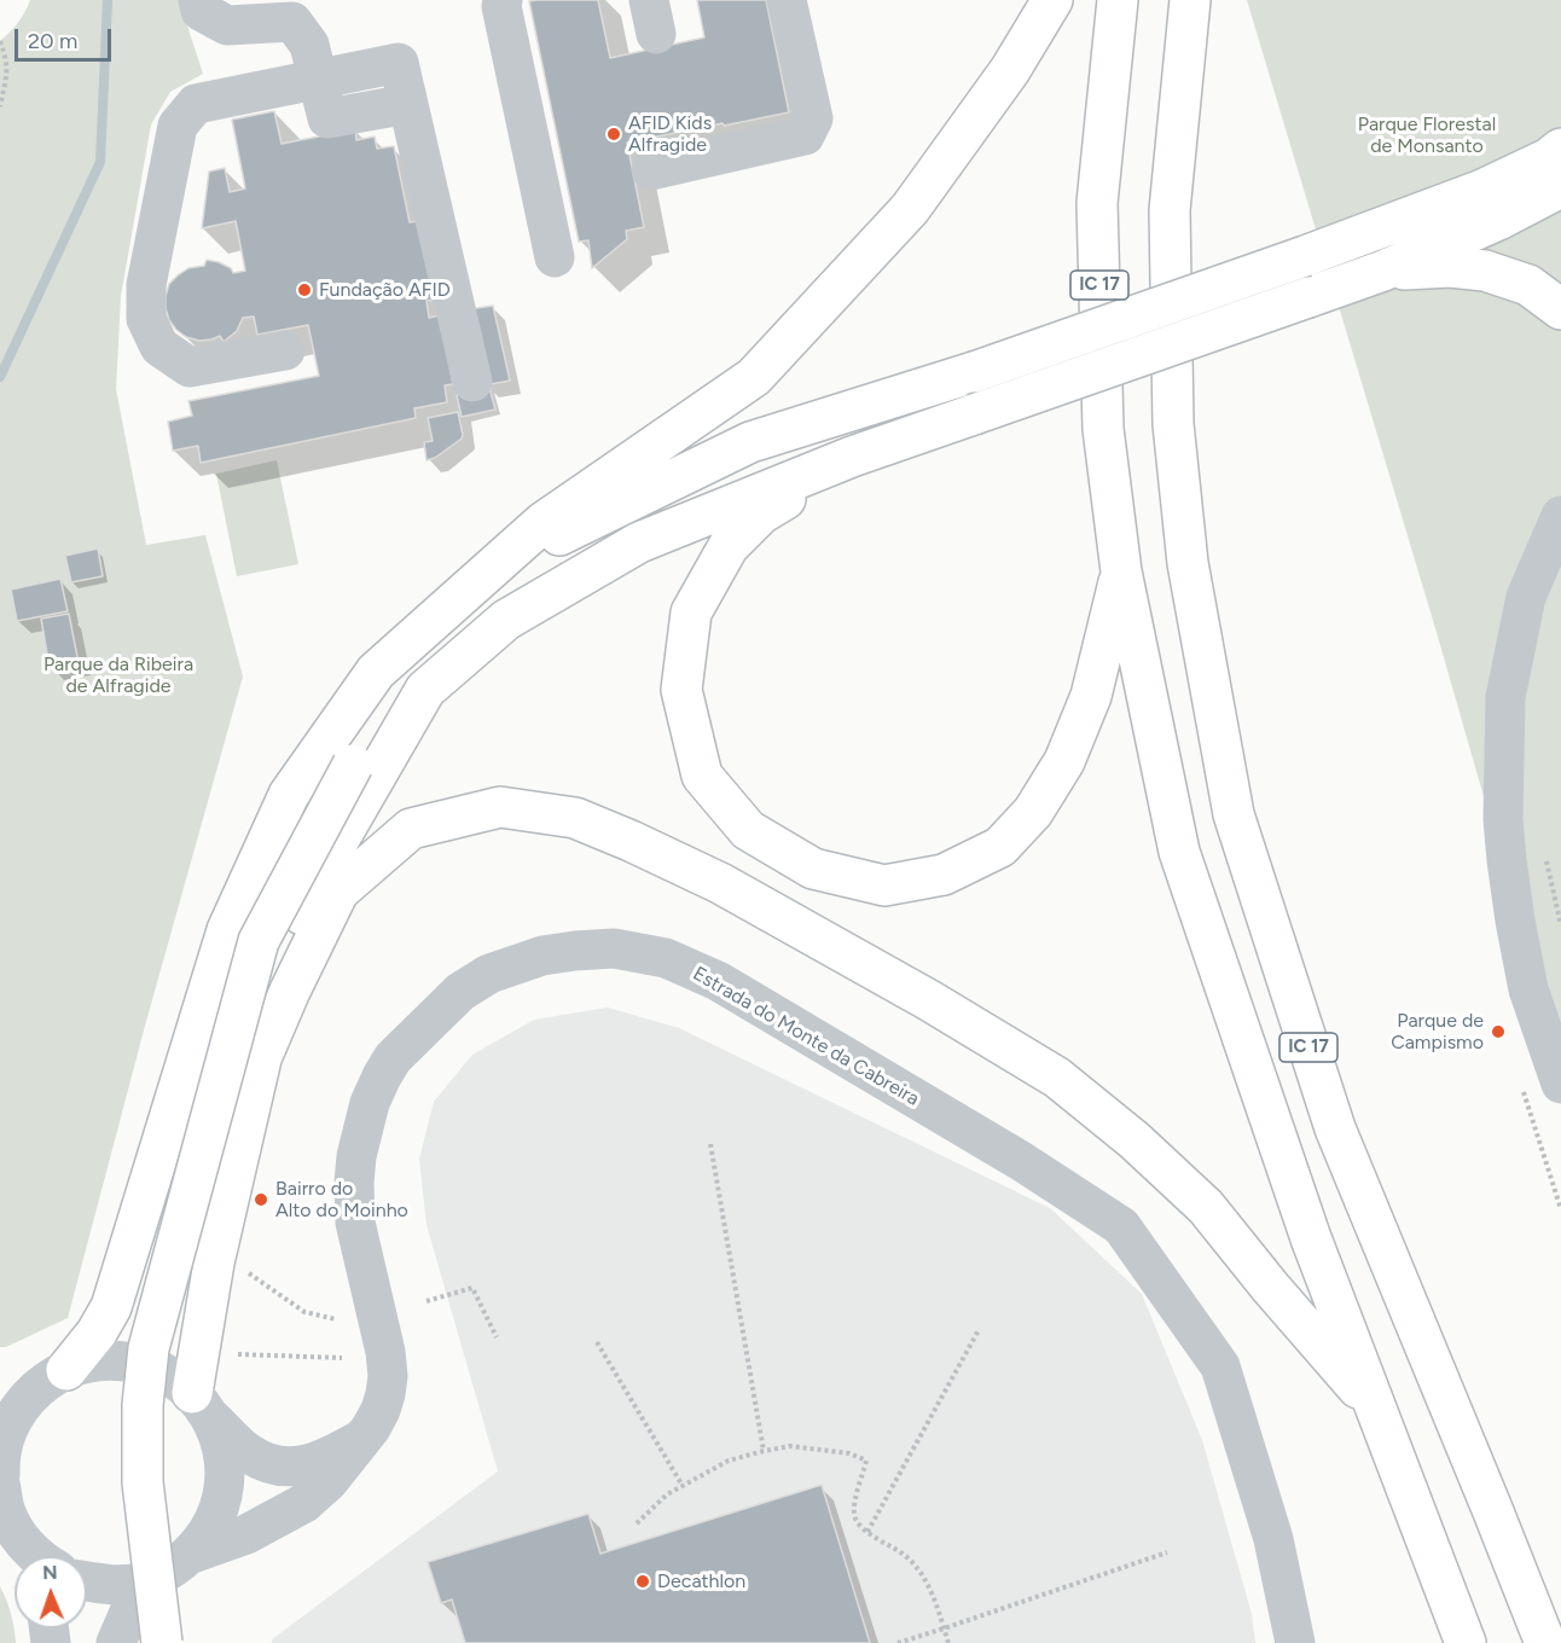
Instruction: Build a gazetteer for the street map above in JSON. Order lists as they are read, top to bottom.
{
  "streets": {
    "highway": ["IC 17"],
    "street": ["Estrada do Monte da Cabreira"]
  },
  "parks": ["Parque Florestal de Monsanto", "Parque da Ribeira de Alfragide"],
  "places": [
    "AFID Kids Alfragide",
    "Fundação AFID",
    "Parque de Campismo",
    "Bairro do Alto do Moinho",
    "Decathlon"
  ],
  "scale_bar": "20 m",
  "north": "top"
}
